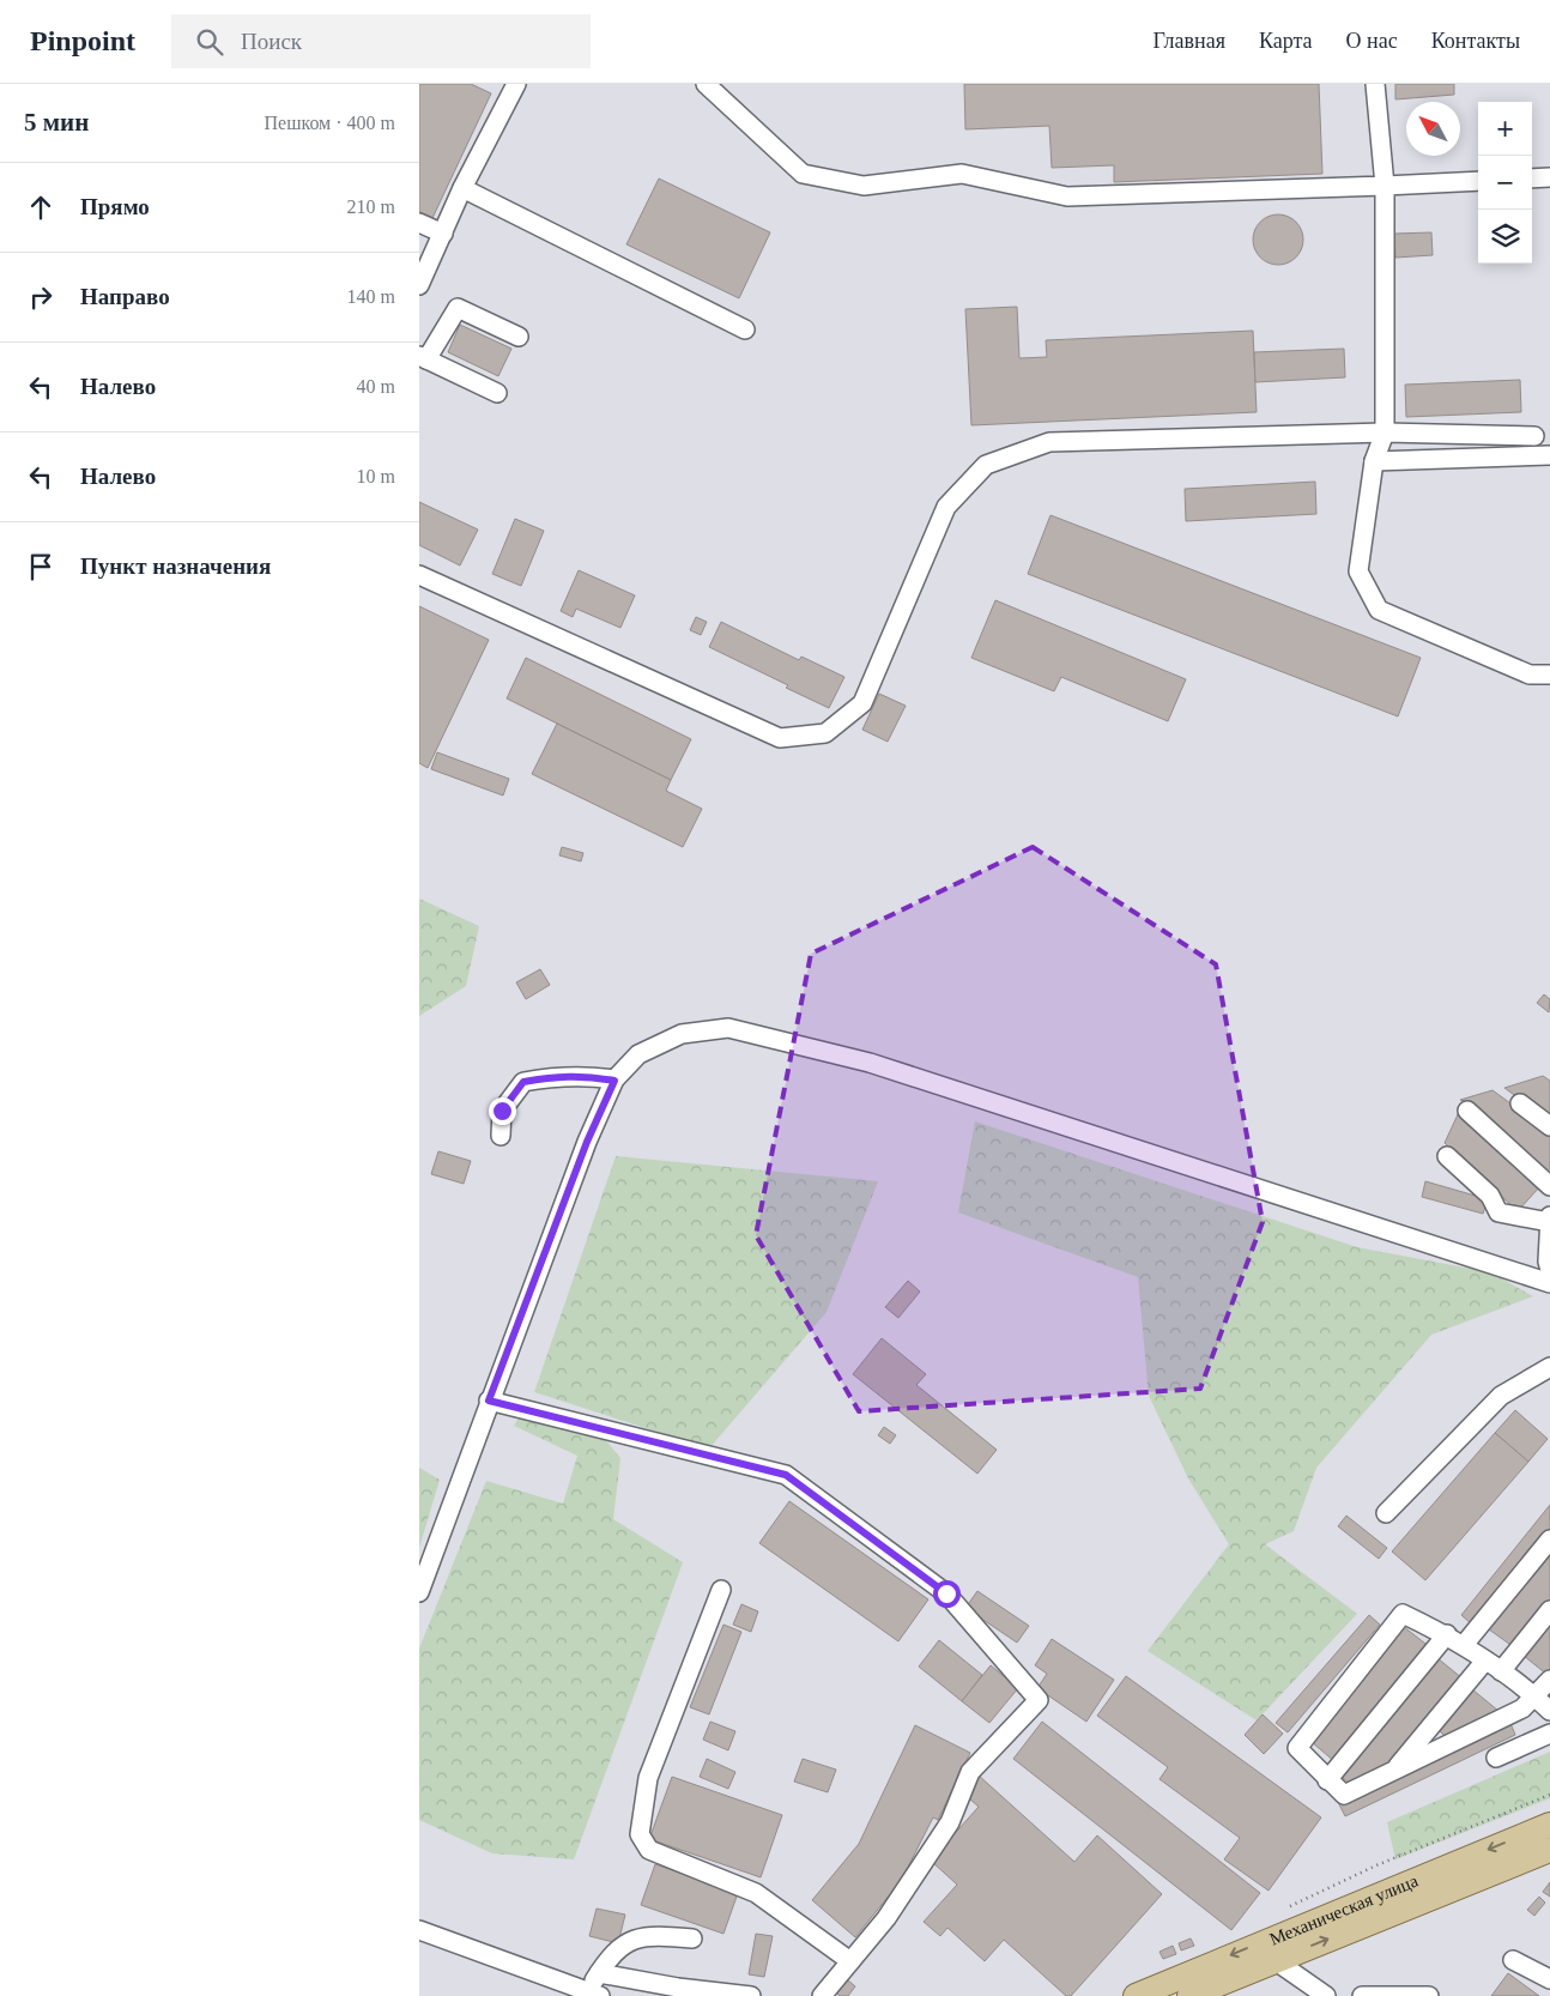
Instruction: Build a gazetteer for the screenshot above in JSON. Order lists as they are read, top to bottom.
{
  "streets": {
    "main road": ["Механическая улица"]
  },
  "north": "top left",
  "page": {
    "header": "Pinpoint",
    "search": "Поиск",
    "nav": [
      "Главная",
      "Карта",
      "О нас",
      "Контакты"
    ],
    "heading": ["5 мин", "Пешком · 400 m"],
    "map_buttons": ["+", "−"],
    "list": [
      ["Прямо", "210 m"],
      ["Направо", "140 m"],
      ["Налево", "40 m"],
      ["Налево", "10 m"],
      "Пункт назначения"
    ]
  }
}
